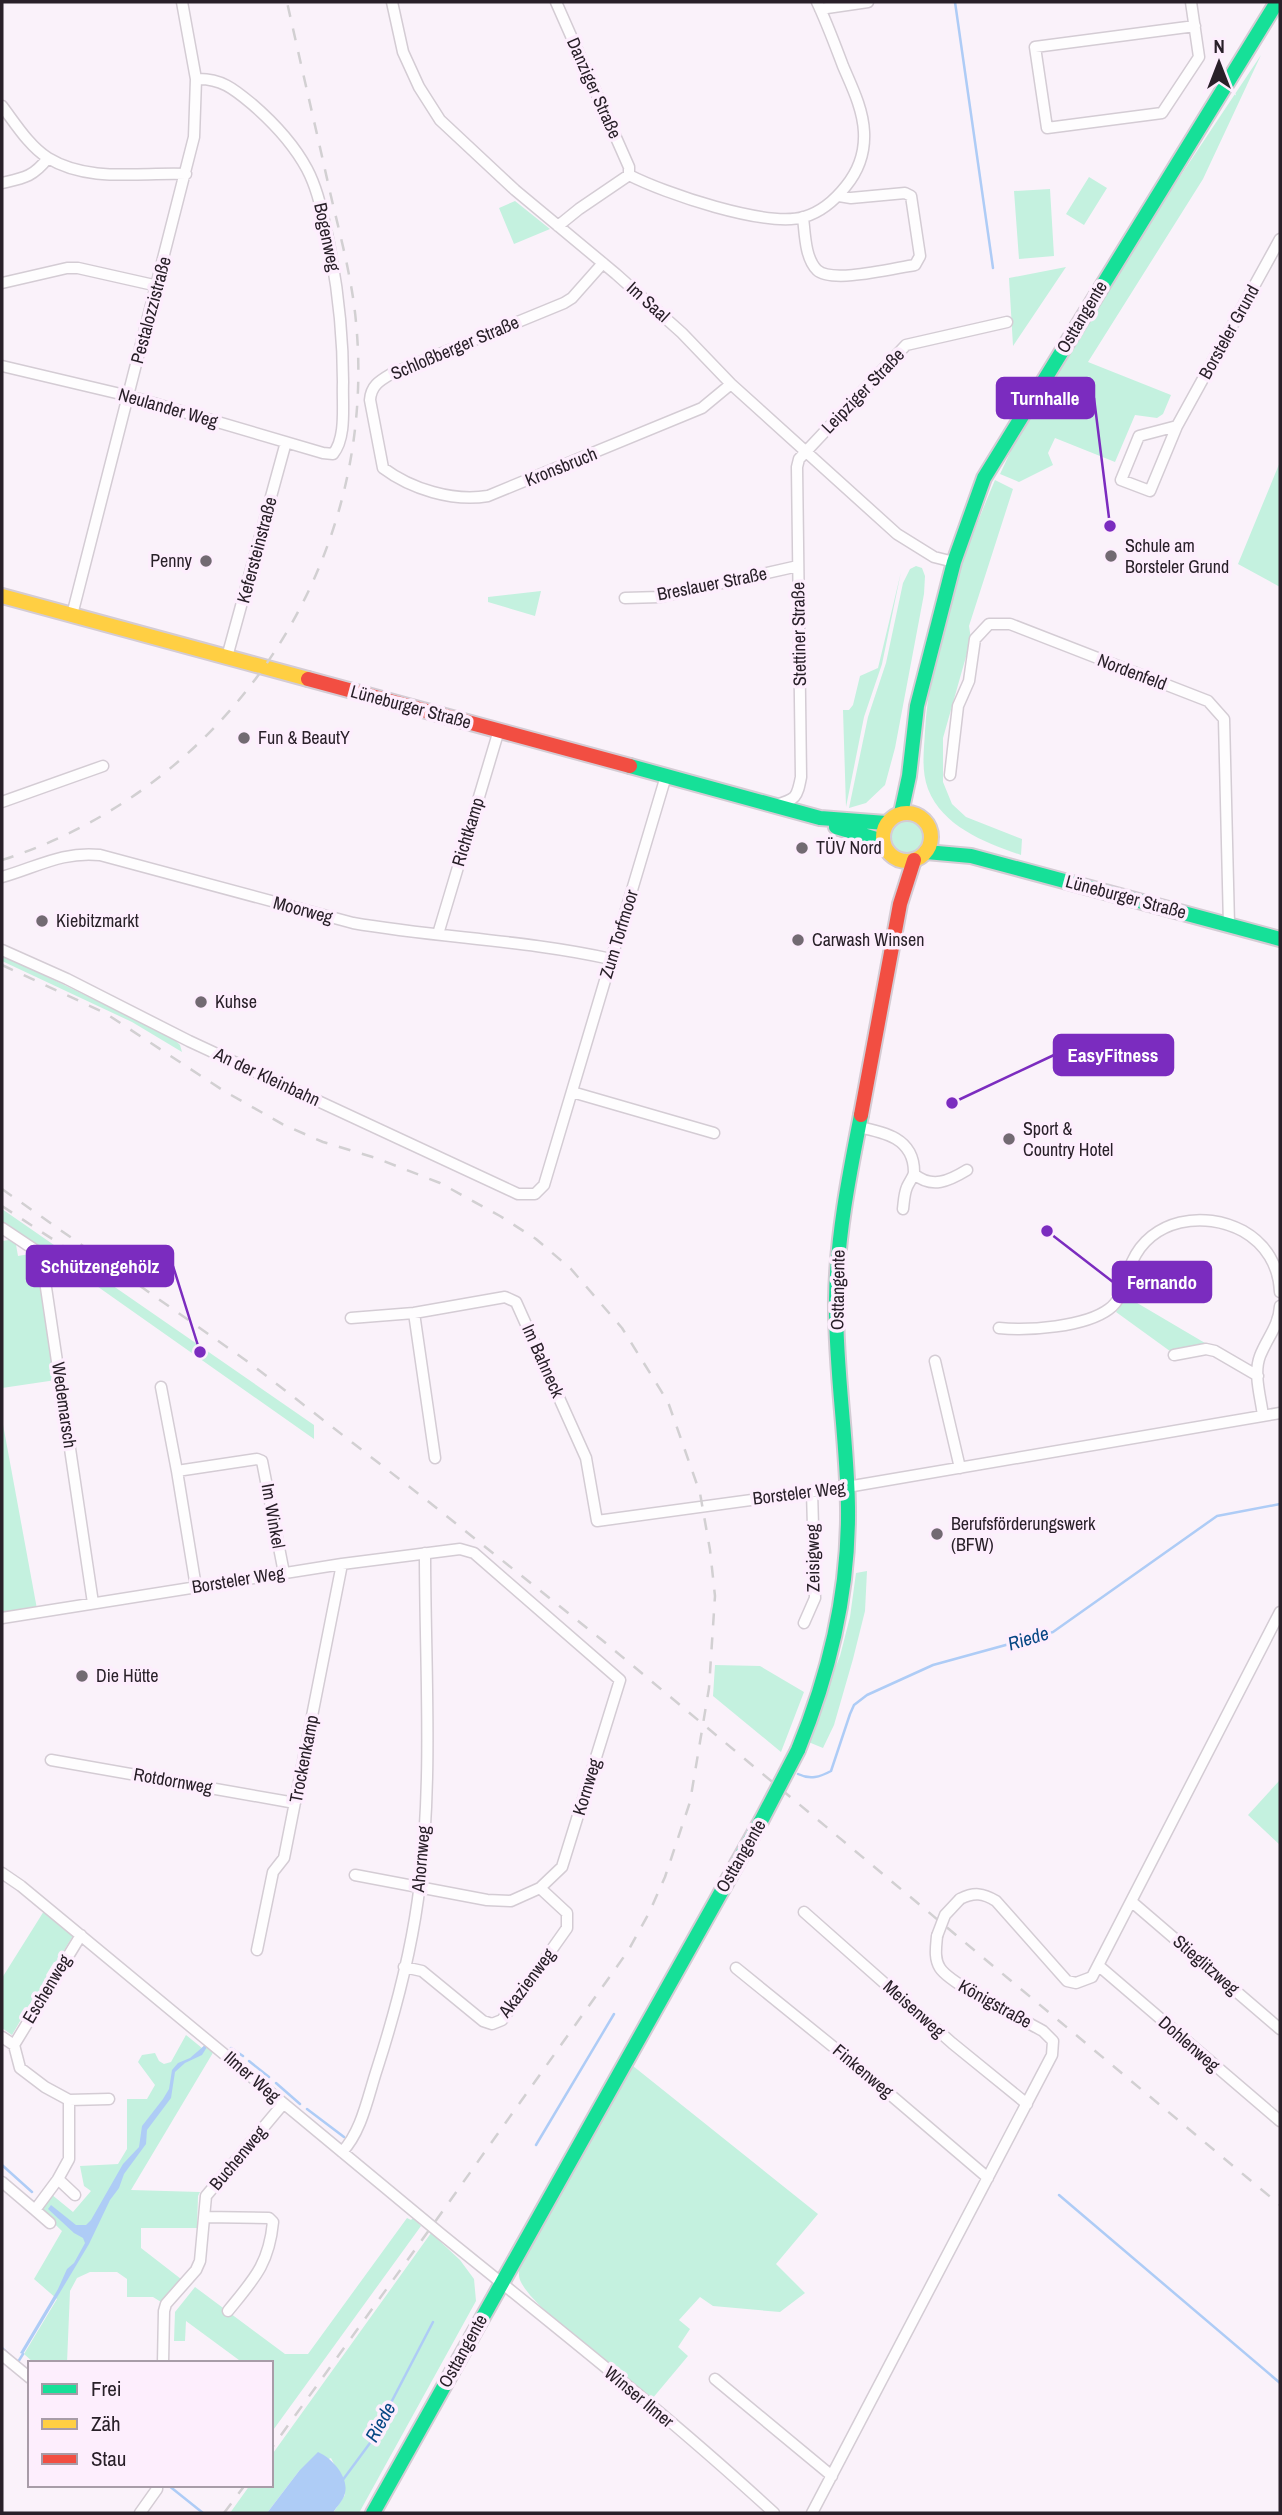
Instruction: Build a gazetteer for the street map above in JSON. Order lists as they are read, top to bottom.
{
  "streets": {
    "main road": ["Osttangente", "Lüneburger Straße"],
    "street": [
      "Danziger Straße",
      "Bogenweg",
      "Im Saal",
      "Pestalozzistraße",
      "Borsteler Grund",
      "Schloßberger Straße",
      "Leipziger Straße",
      "Neulander Weg",
      "Kronsbruch",
      "Kefersteinstraße",
      "Breslauer Straße",
      "Stettiner Straße",
      "Nordenfeld",
      "Richtkamp",
      "Moorweg",
      "Zum Torfmoor",
      "An der Kleinbahn",
      "Im Bahneck",
      "Wedemarsch",
      "Borsteler Weg",
      "Im Winkel",
      "Zeisigweg",
      "Trockenkamp",
      "Rotdornweg",
      "Kornweg",
      "Ahornweg",
      "Stieglitzweg",
      "Akazienweg",
      "Eschenweg",
      "Königstraße",
      "Meisenweg",
      "Dohlenweg",
      "Finkenweg",
      "Ilmer Weg",
      "Buchenweg",
      "Winser Ilmer"
    ]
  },
  "crossings": [
    ["Bogenweg", "Pestalozzistraße"],
    ["Bogenweg", "Neulander Weg"],
    ["Im Saal", "Osttangente"],
    ["Im Saal", "Schloßberger Straße"],
    ["Im Saal", "Leipziger Straße"],
    ["Im Saal", "Kronsbruch"],
    ["Im Saal", "Stettiner Straße"],
    ["Pestalozzistraße", "Neulander Weg"],
    ["Pestalozzistraße", "Lüneburger Straße"],
    ["Osttangente", "Lüneburger Straße"],
    ["Osttangente", "Borsteler Weg"],
    ["Osttangente", "Ilmer Weg"],
    ["Osttangente", "Winser Ilmer"],
    ["Schloßberger Straße", "Kronsbruch"],
    ["Leipziger Straße", "Stettiner Straße"],
    ["Neulander Weg", "Kefersteinstraße"],
    ["Kefersteinstraße", "Lüneburger Straße"],
    ["Breslauer Straße", "Stettiner Straße"],
    ["Stettiner Straße", "Lüneburger Straße"],
    ["Nordenfeld", "Lüneburger Straße"],
    ["Lüneburger Straße", "Richtkamp"],
    ["Lüneburger Straße", "Zum Torfmoor"],
    ["Richtkamp", "Moorweg"],
    ["Moorweg", "Zum Torfmoor"],
    ["Zum Torfmoor", "An der Kleinbahn"],
    ["Im Bahneck", "Borsteler Weg"],
    ["Wedemarsch", "Borsteler Weg"],
    ["Borsteler Weg", "Im Winkel"],
    ["Borsteler Weg", "Zeisigweg"],
    ["Borsteler Weg", "Trockenkamp"],
    ["Borsteler Weg", "Kornweg"],
    ["Borsteler Weg", "Ahornweg"],
    ["Trockenkamp", "Rotdornweg"],
    ["Kornweg", "Ahornweg"],
    ["Kornweg", "Akazienweg"],
    ["Ahornweg", "Akazienweg"],
    ["Ahornweg", "Ilmer Weg"],
    ["Eschenweg", "Ilmer Weg"],
    ["Königstraße", "Meisenweg"],
    ["Königstraße", "Dohlenweg"],
    ["Königstraße", "Finkenweg"],
    ["Ilmer Weg", "Buchenweg"],
    ["Ilmer Weg", "Winser Ilmer"]
  ],
  "water": ["Riede"],
  "places": [
    "Turnhalle",
    "Schule am Borsteler Grund",
    "Penny",
    "Fun & BeautY",
    "TÜV Nord",
    "Kiebitzmarkt",
    "Carwash Winsen",
    "Kuhse",
    "EasyFitness",
    "Sport & Country Hotel",
    "Fernando",
    "Schützengehölz",
    "Berufsförderungswerk (BFW)",
    "Die Hütte"
  ],
  "legend": ["Frei", "Zäh", "Stau"],
  "north": "top"
}
